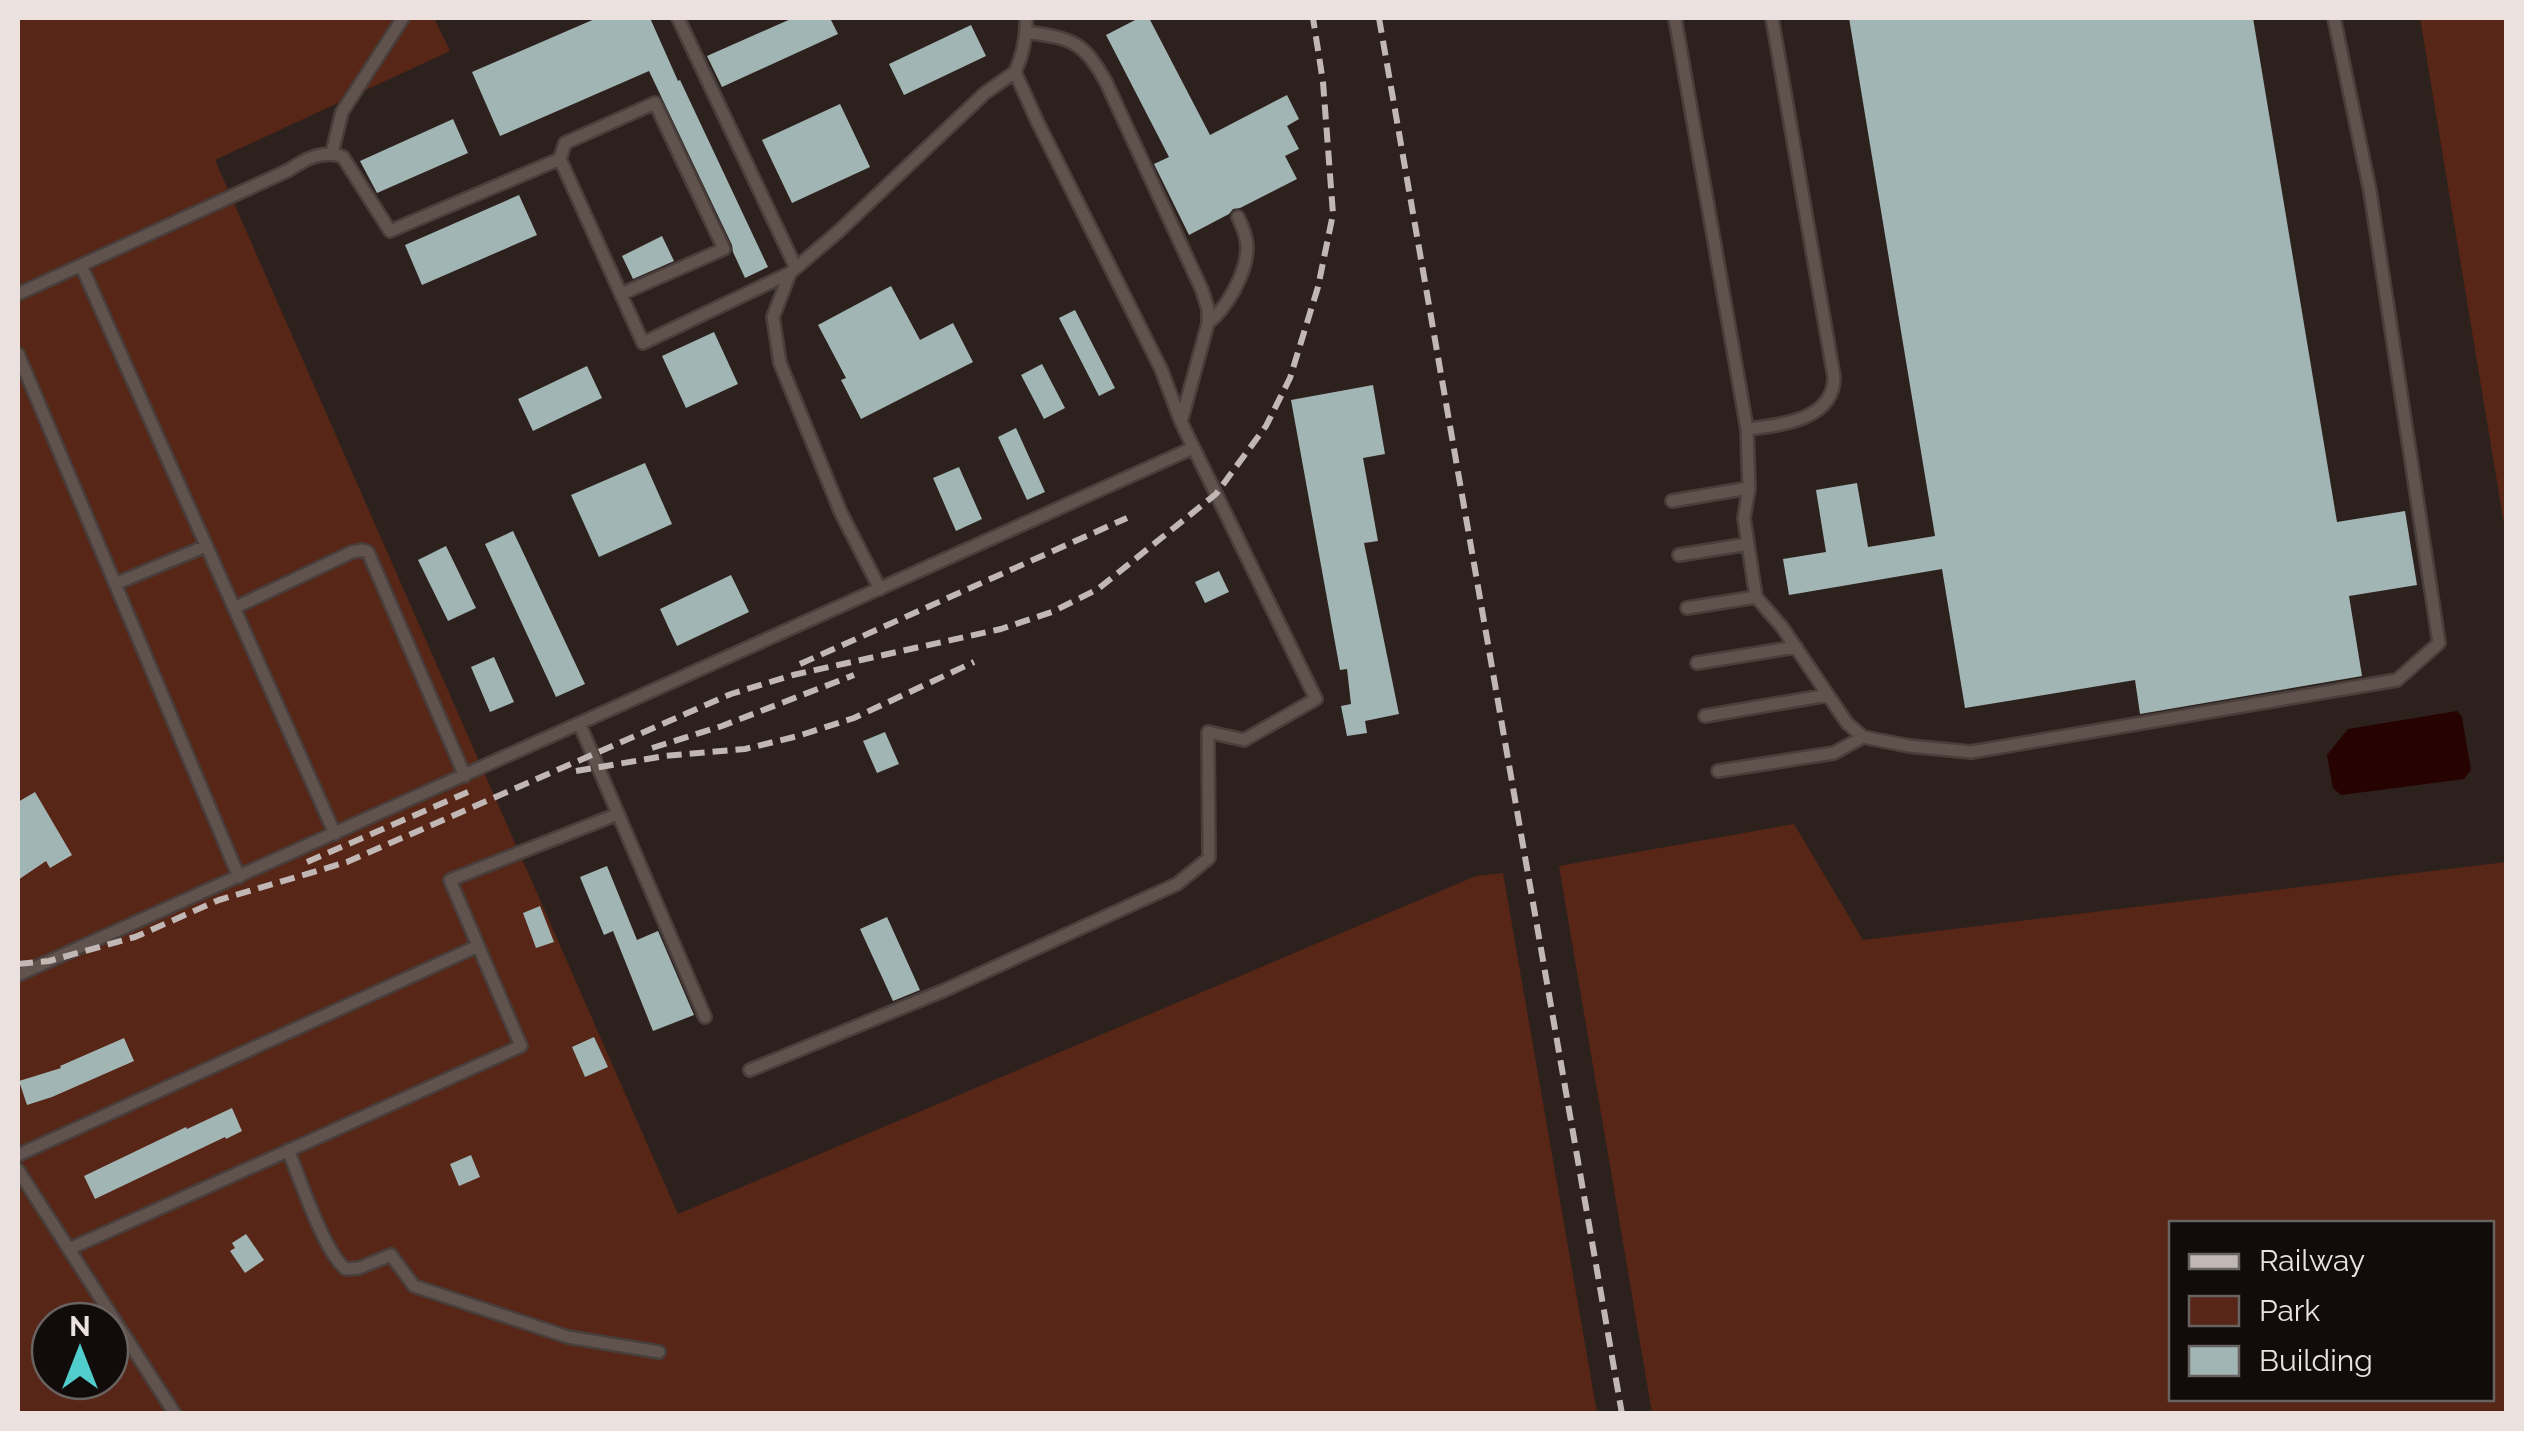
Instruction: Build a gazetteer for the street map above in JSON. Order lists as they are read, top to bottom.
{
  "legend": ["Railway", "Park", "Building"],
  "north": "top"
}
